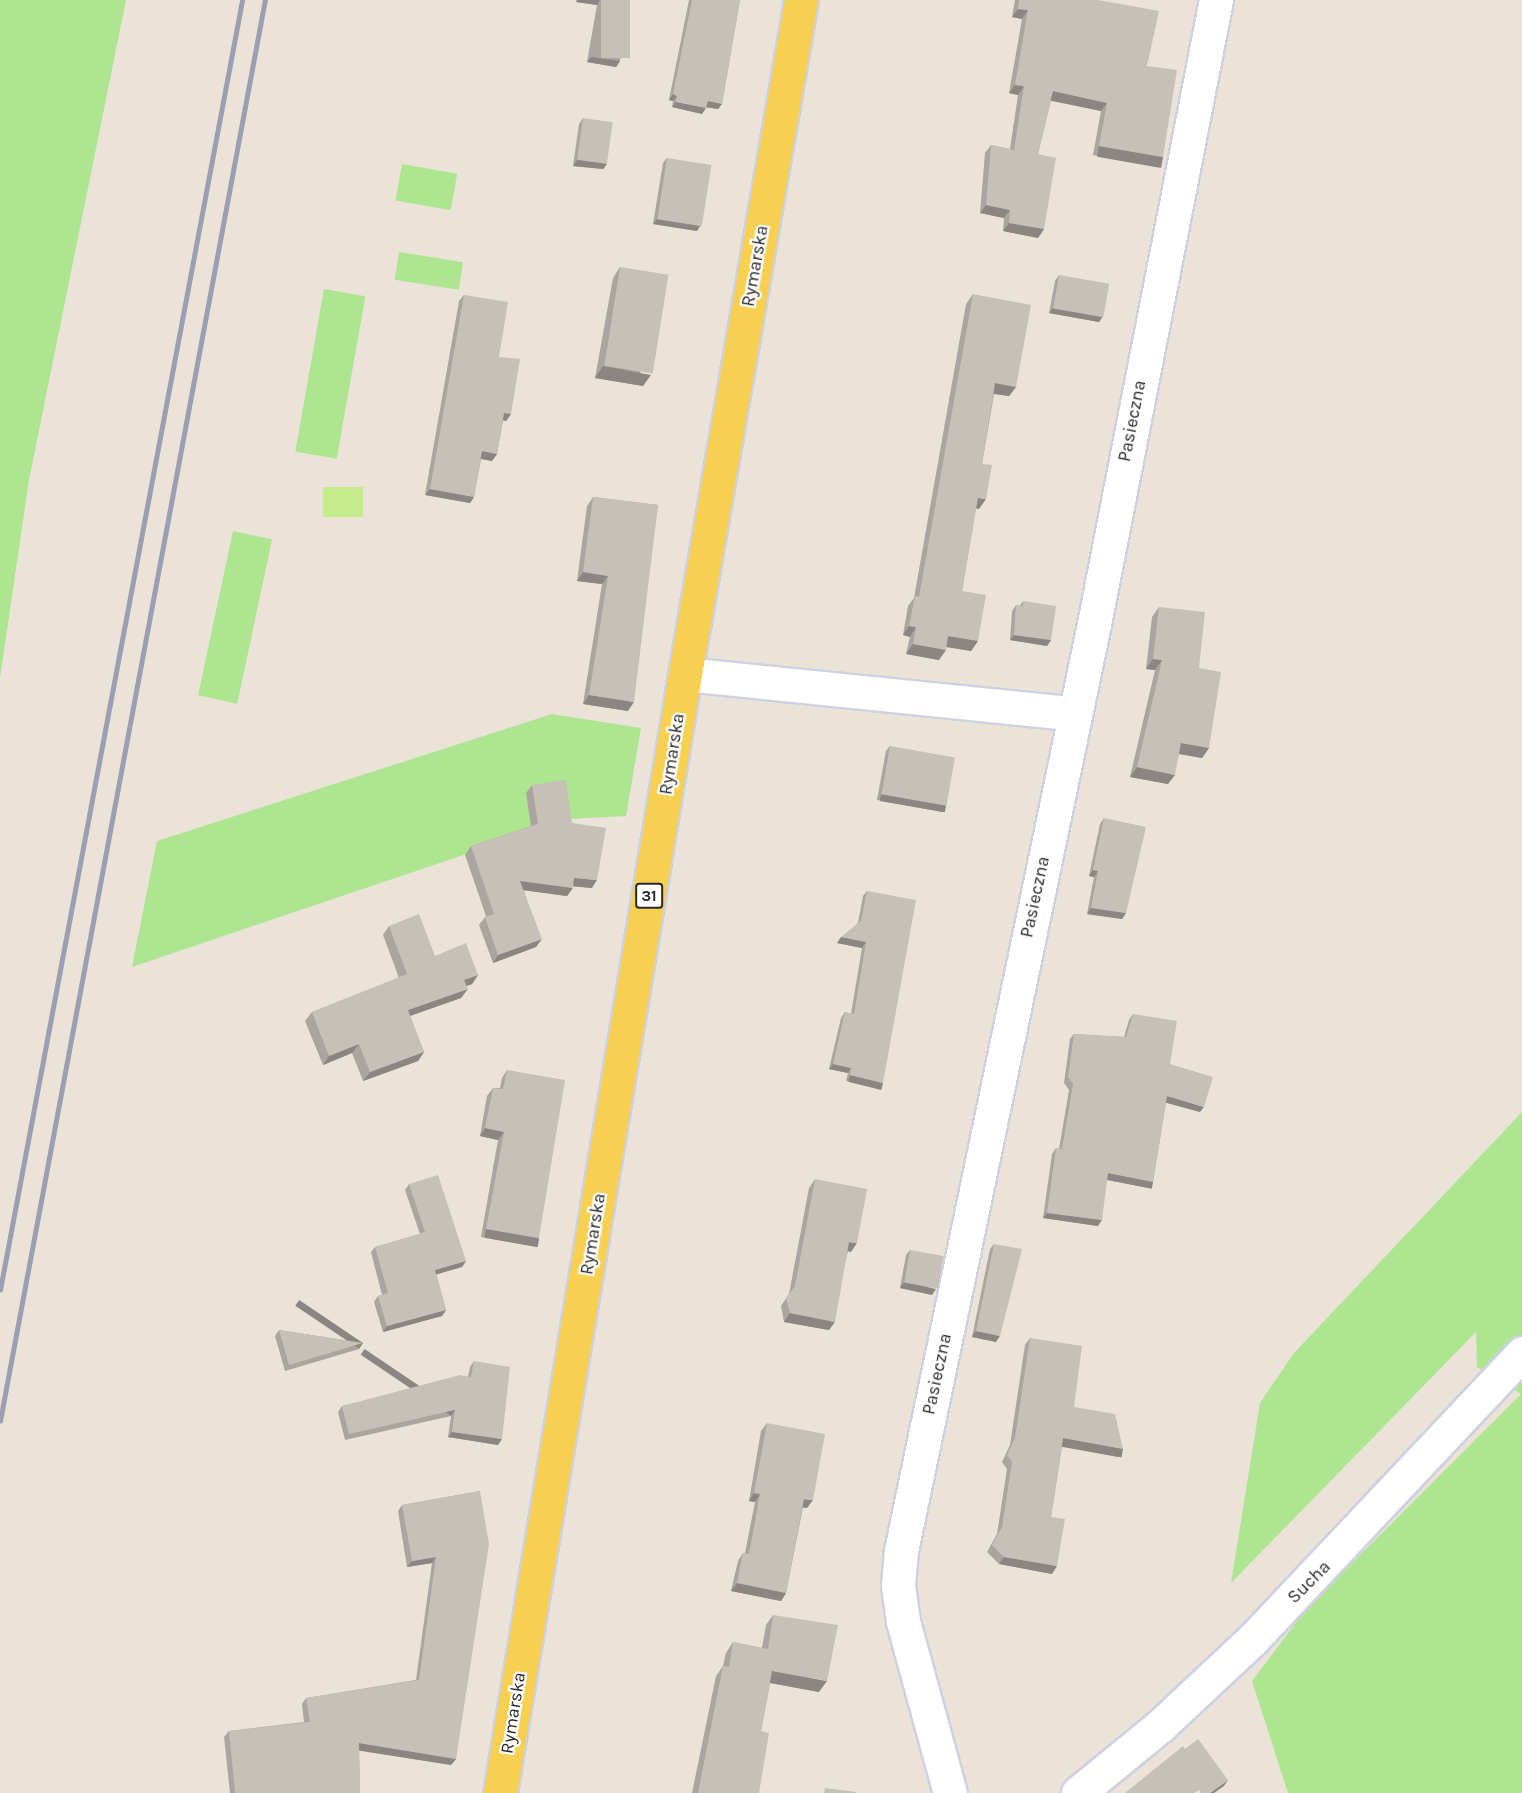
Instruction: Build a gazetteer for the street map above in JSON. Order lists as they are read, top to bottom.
{
  "streets": {
    "main road": ["Rymarska", "31"],
    "street": ["Pasieczna", "Sucha"]
  }
}
